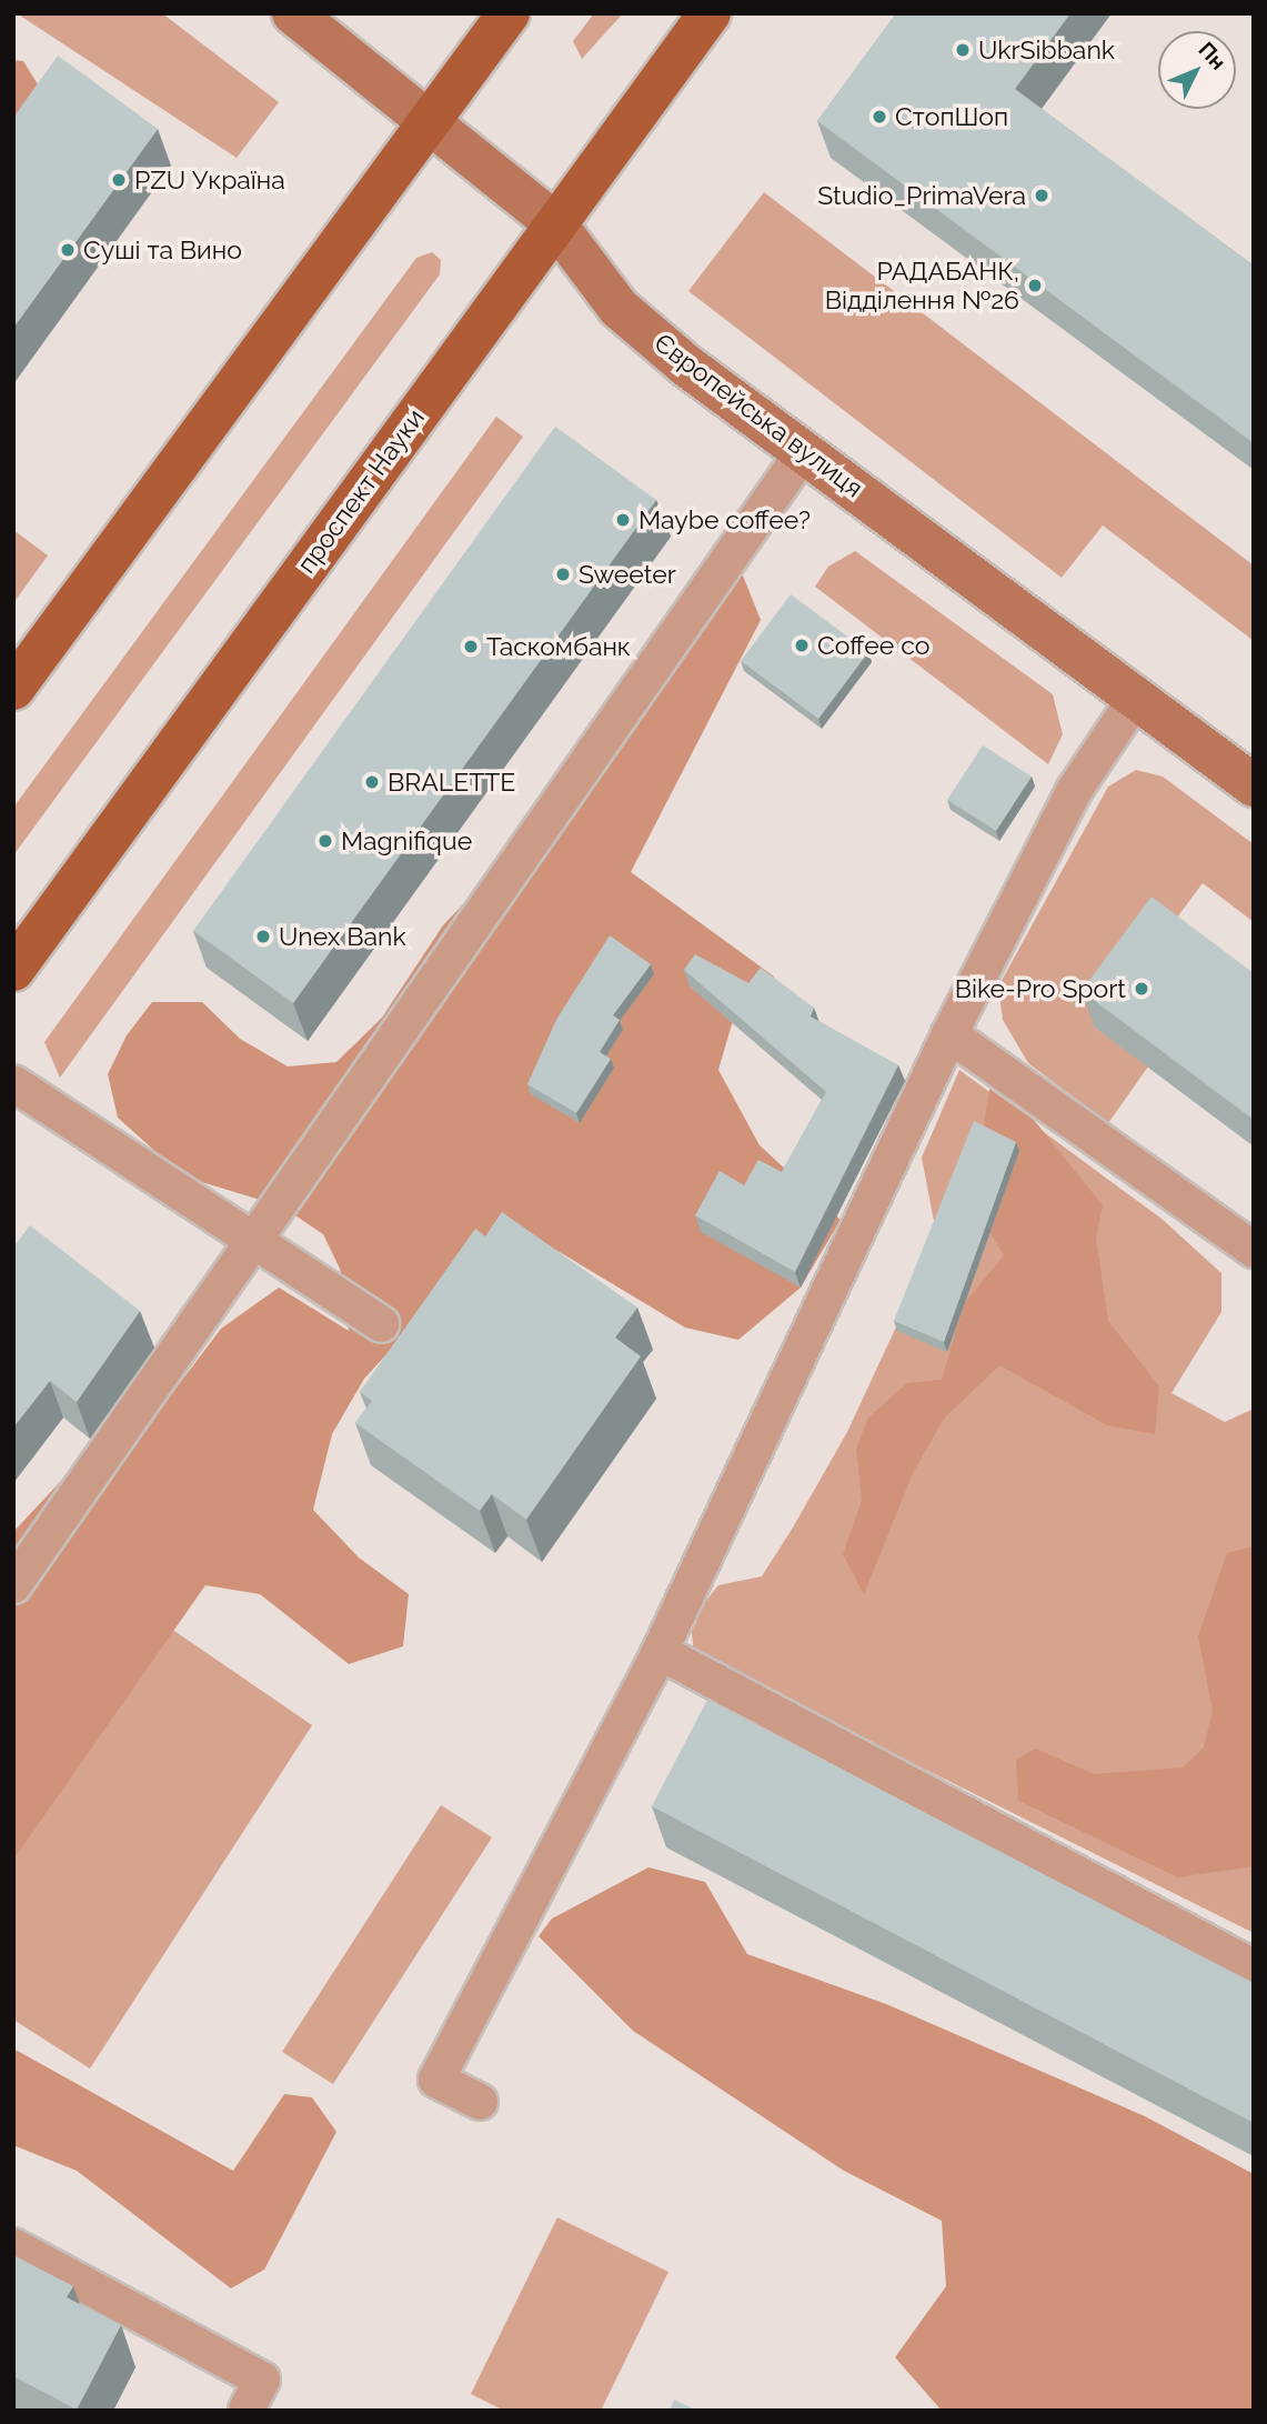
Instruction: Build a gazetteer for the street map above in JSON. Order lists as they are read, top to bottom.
{
  "streets": {
    "main road": ["Європейська вулиця", "проспект Науки"]
  },
  "crossings": [
    ["Європейська вулиця", "проспект Науки"]
  ],
  "places": [
    "UkrSibbank",
    "СтопШоп",
    "PZU Україна",
    "Studio_PrimaVera",
    "Суші та Вино",
    "РАДАБАНК, Відділення №26",
    "Maybe coffee?",
    "Sweeter",
    "Coffee co",
    "Таскомбанк",
    "BRALETTE",
    "Magnifique",
    "Unex Bank",
    "Bike-Pro Sport"
  ],
  "north": "top right"
}
